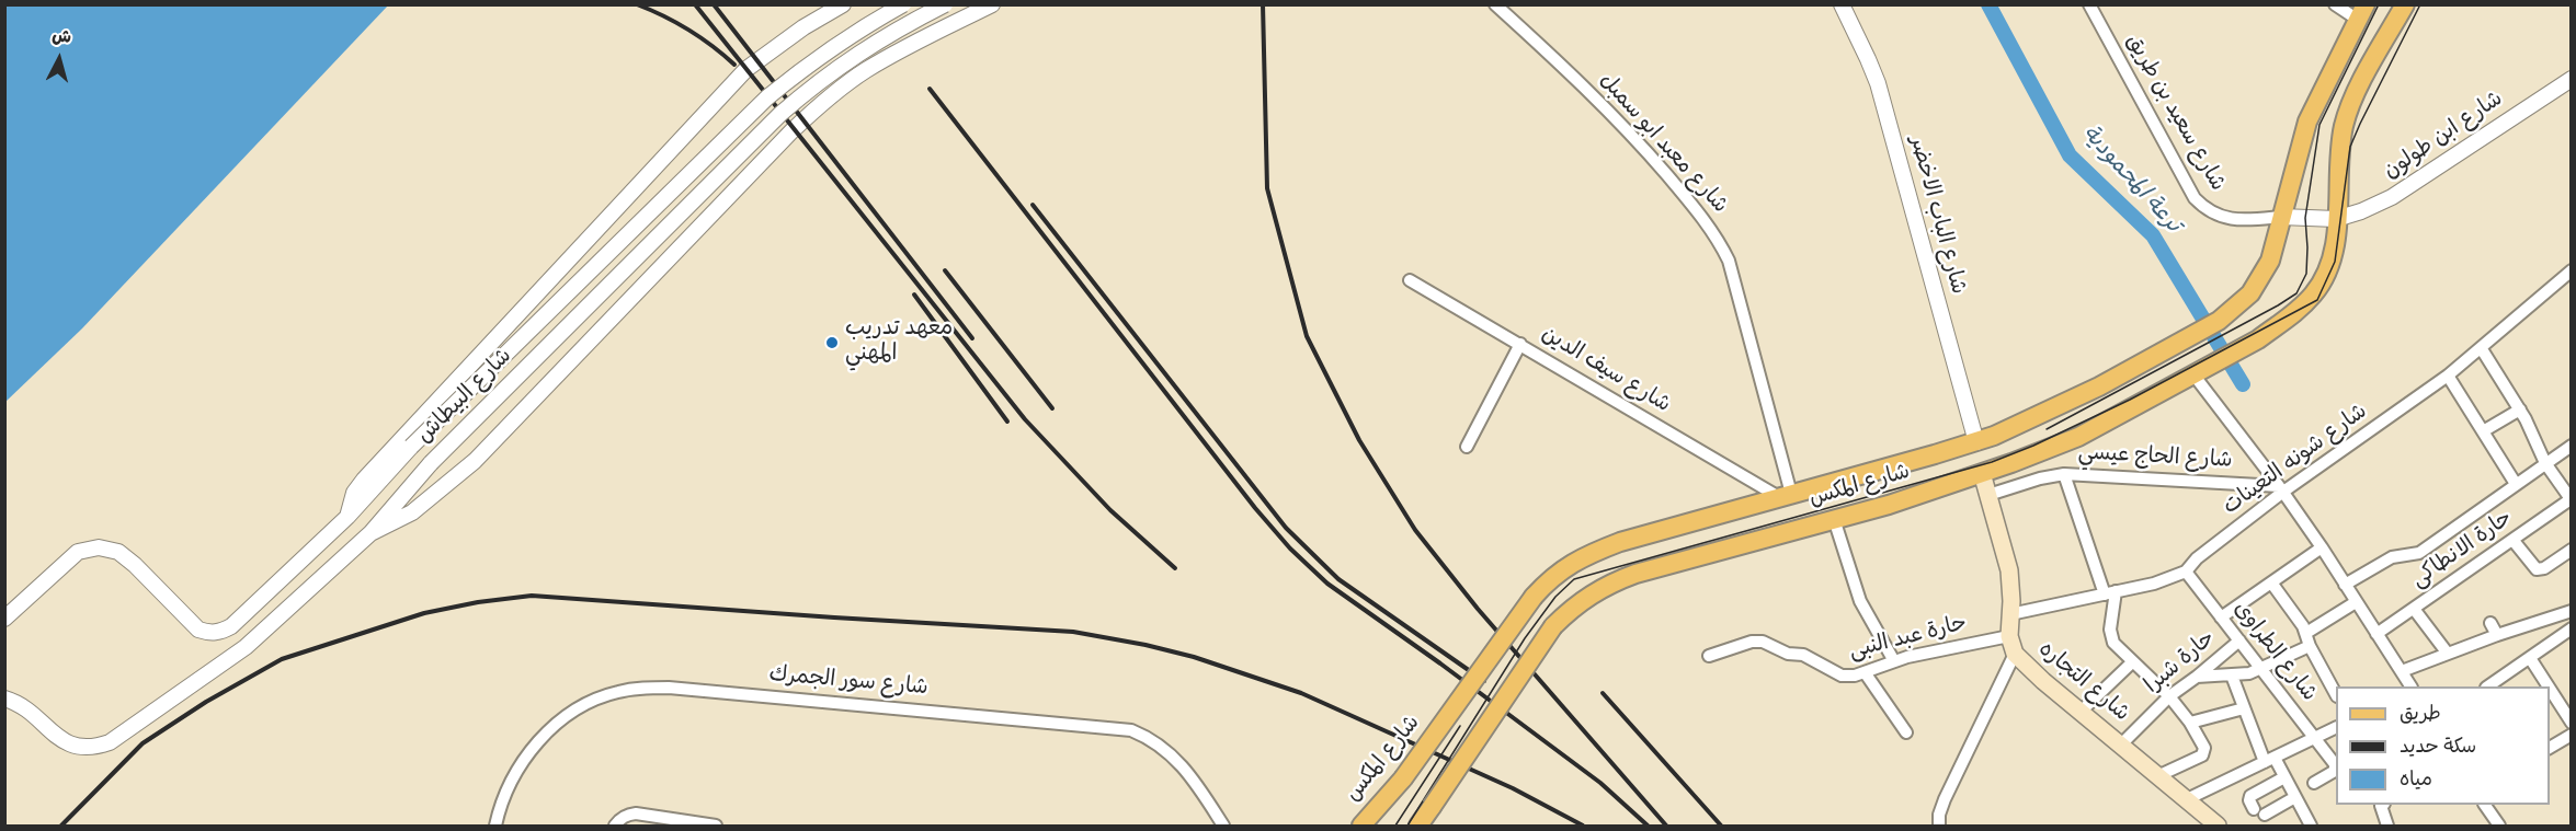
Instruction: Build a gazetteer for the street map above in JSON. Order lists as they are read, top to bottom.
{
  "streets": {
    "main road": ["شارع المكس", "شارع التجاره"],
    "street": [
      "شارع سعيد بن طريق",
      "شارع ابن طولون",
      "شارع معبد ابو سمبل",
      "شارع الباب الاخضر",
      "شارع سيف الدين",
      "شارع البيطاش",
      "شارع الحاج عيسي",
      "شارع شونه التعينات",
      "حارة الانطاكى",
      "حارة عبد النبى",
      "شارع الطراوى",
      "حارة شبرا",
      "شارع سور الجمرك"
    ]
  },
  "crossings": [
    ["شارع سعيد بن طريق", "شارع المكس"],
    ["شارع ابن طولون", "شارع المكس"],
    ["شارع معبد ابو سمبل", "شارع سيف الدين"],
    ["شارع معبد ابو سمبل", "شارع المكس"],
    ["شارع الباب الاخضر", "شارع المكس"],
    ["شارع سيف الدين", "شارع المكس"],
    ["شارع الحاج عيسي", "شارع شونه التعينات"],
    ["شارع الحاج عيسي", "شارع التجاره"],
    ["شارع شونه التعينات", "شارع الطراوى"],
    ["شارع شونه التعينات", "شارع التجاره"],
    ["شارع المكس", "شارع التجاره"],
    ["حارة عبد النبى", "شارع التجاره"],
    ["شارع الطراوى", "حارة شبرا"],
    ["حارة شبرا", "شارع التجاره"]
  ],
  "water": ["ترعة المحمودية"],
  "places": ["معهد تدريب المهني"],
  "legend": ["طريق", "سكة حديد", "مياه"],
  "north": "top"
}
